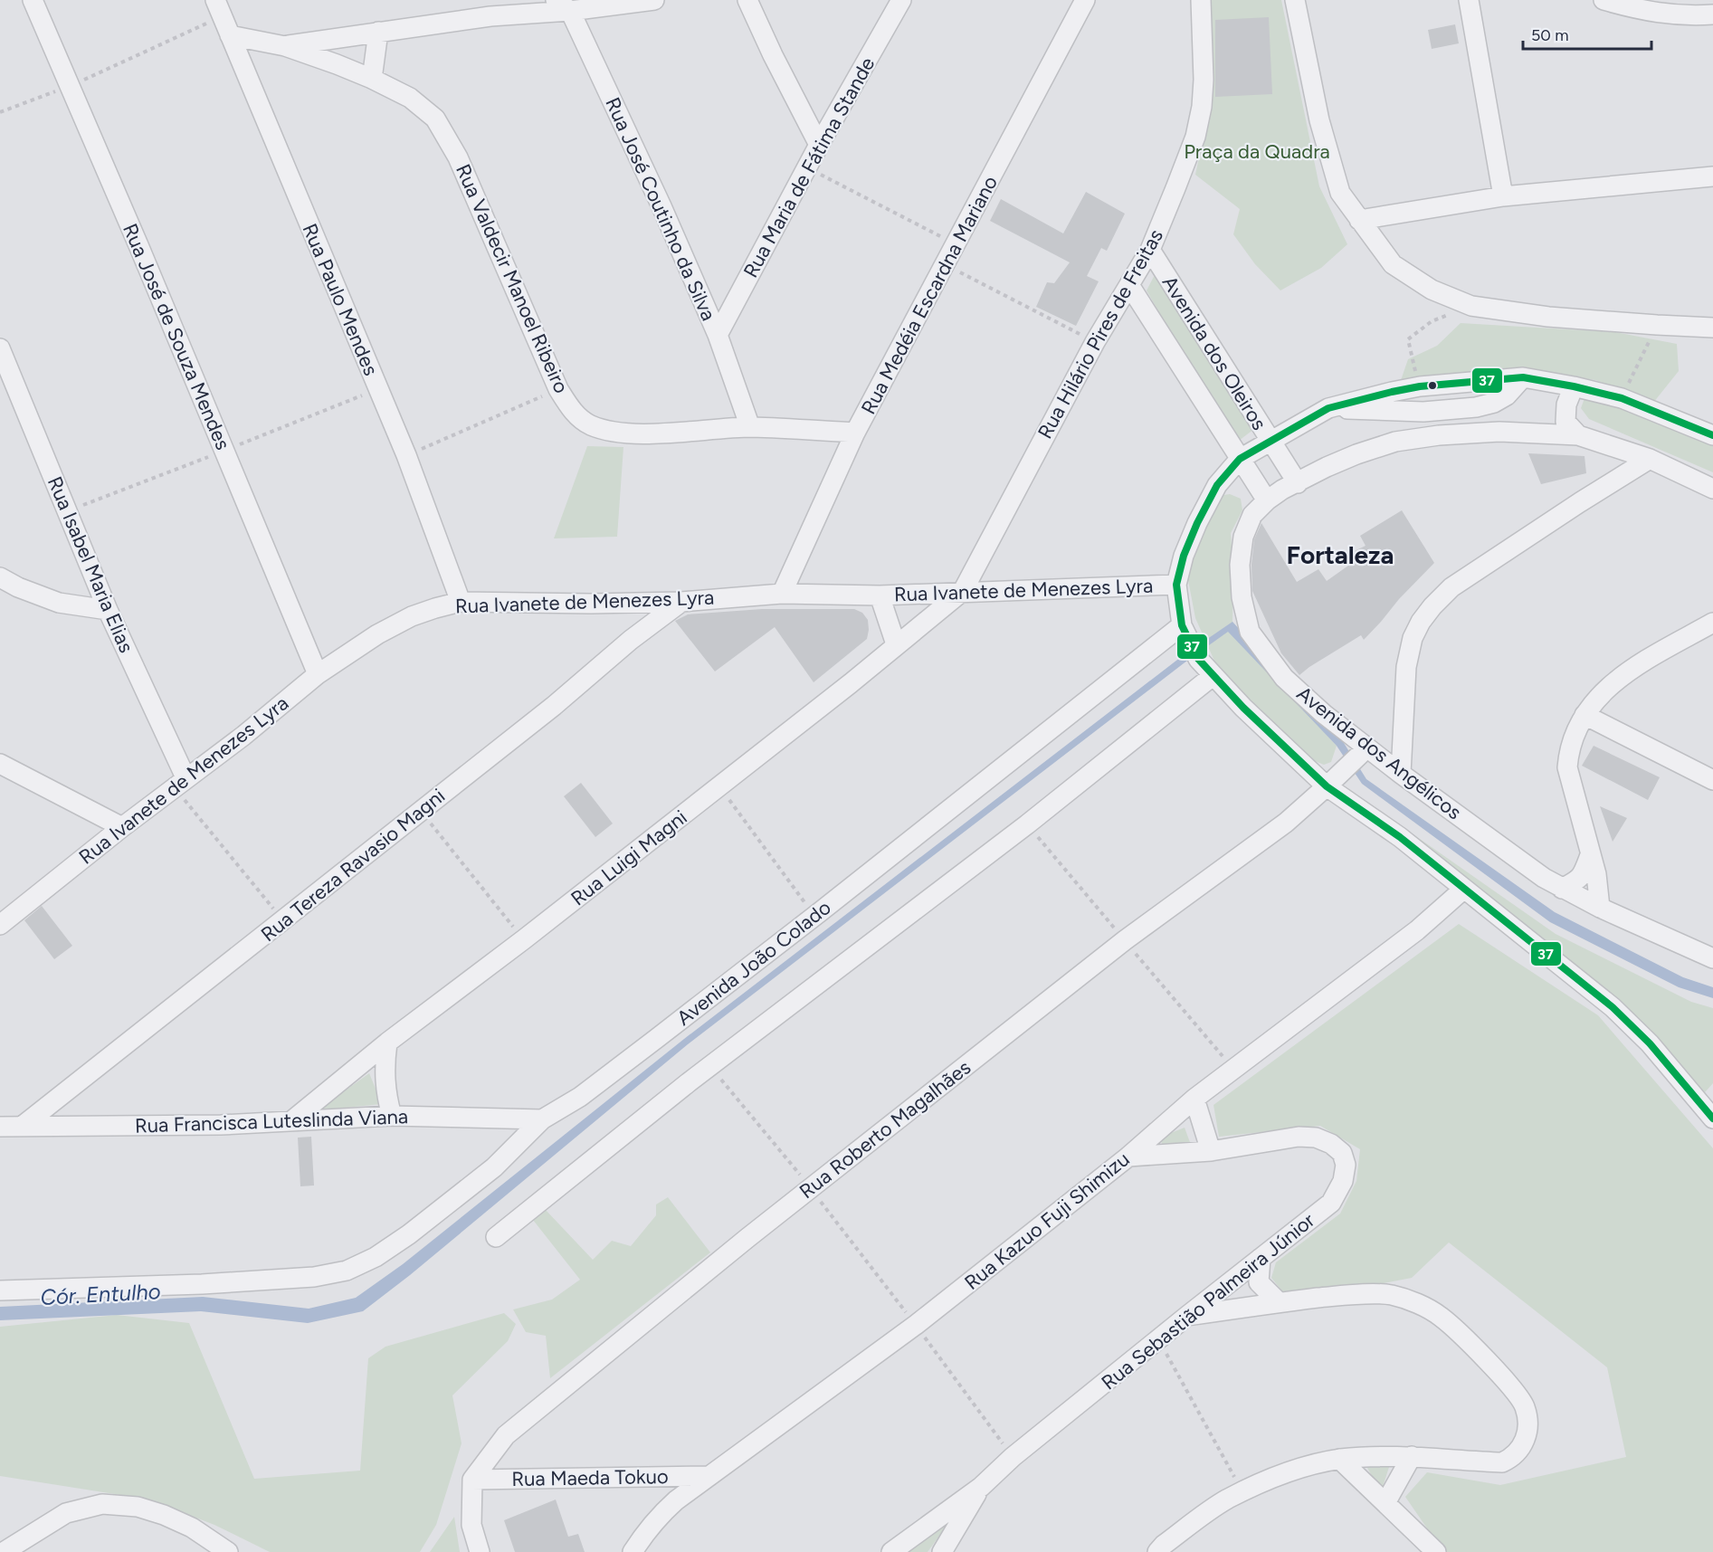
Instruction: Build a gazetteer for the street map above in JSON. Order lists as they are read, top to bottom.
{
  "streets": {
    "street": [
      "Rua Maria de Fátima Stande",
      "Rua José Coutinho da Silva",
      "Rua Valdecir Manoel Ribeiro",
      "Rua Medéia Escardna Mariano",
      "Rua Paulo Mendes",
      "Rua Hilário Pires de Freitas",
      "Rua José de Souza Mendes",
      "Avenida dos Oleiros",
      "Rua Isabel Maria Elias",
      "Rua Ivanete de Menezes Lyra",
      "Avenida dos Angélicos",
      "Rua Luigi Magni",
      "Rua Tereza Ravasio Magni",
      "Avenida João Colado",
      "Rua Francisca Luteslinda Viana",
      "Rua Roberto Magalhães",
      "Rua Kazuo Fuji Shimizu",
      "Rua Sebastião Palmeira Júnior",
      "Rua Maeda Tokuo"
    ]
  },
  "crossings": [
    ["Rua Maria de Fátima Stande", "Rua José Coutinho da Silva"],
    ["Rua José Coutinho da Silva", "Rua Valdecir Manoel Ribeiro"],
    ["Rua Valdecir Manoel Ribeiro", "Rua Medéia Escardna Mariano"],
    ["Rua Valdecir Manoel Ribeiro", "Rua Paulo Mendes"],
    ["Rua Medéia Escardna Mariano", "Rua Ivanete de Menezes Lyra"],
    ["Rua Paulo Mendes", "Rua Ivanete de Menezes Lyra"],
    ["Rua Hilário Pires de Freitas", "Avenida dos Oleiros"],
    ["Rua Hilário Pires de Freitas", "Rua Ivanete de Menezes Lyra"],
    ["Rua Hilário Pires de Freitas", "Rua Luigi Magni"],
    ["Rua José de Souza Mendes", "Rua Ivanete de Menezes Lyra"],
    ["Avenida dos Oleiros", "Avenida dos Angélicos"],
    ["Rua Isabel Maria Elias", "Rua Ivanete de Menezes Lyra"],
    ["Rua Ivanete de Menezes Lyra", "Rua Luigi Magni"],
    ["Rua Ivanete de Menezes Lyra", "Rua Tereza Ravasio Magni"],
    ["Avenida dos Angélicos", "Rua Roberto Magalhães"],
    ["Rua Luigi Magni", "Rua Francisca Luteslinda Viana"],
    ["Rua Tereza Ravasio Magni", "Rua Francisca Luteslinda Viana"],
    ["Avenida João Colado", "Rua Francisca Luteslinda Viana"],
    ["Rua Roberto Magalhães", "Rua Maeda Tokuo"],
    ["Rua Kazuo Fuji Shimizu", "Rua Maeda Tokuo"]
  ],
  "districts": ["Fortaleza"],
  "water": ["Cór. Entulho"],
  "parks": ["Praça da Quadra"],
  "lines": ["transit line 37"],
  "scale_bar": "50 m"
}
